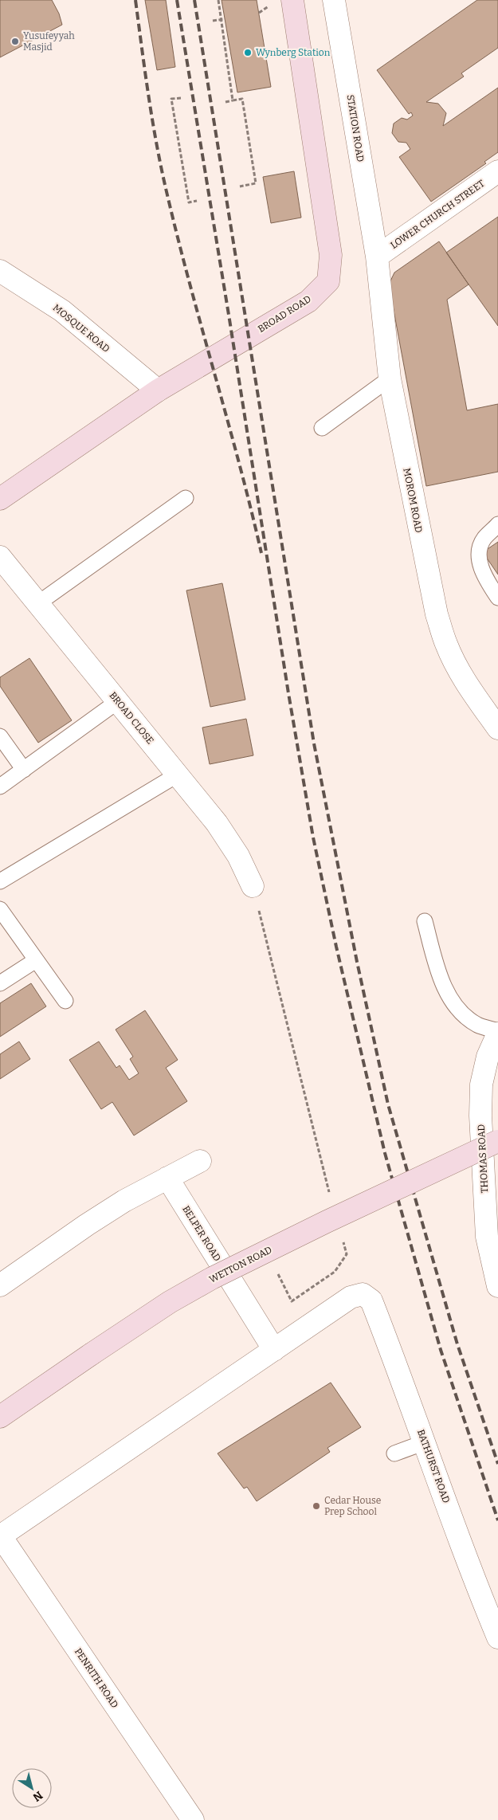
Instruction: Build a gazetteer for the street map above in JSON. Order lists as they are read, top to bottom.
{
  "streets": {
    "street": [
      "STATION ROAD",
      "LOWER CHURCH STREET",
      "BROAD ROAD",
      "MOSQUE ROAD",
      "MOROM ROAD",
      "BROAD CLOSE",
      "THOMAS ROAD",
      "BELPER ROAD",
      "WETTON ROAD",
      "BATHURST ROAD",
      "PENRITH ROAD"
    ]
  },
  "crossings": [
    ["STATION ROAD", "LOWER CHURCH STREET"],
    ["STATION ROAD", "MOROM ROAD"],
    ["LOWER CHURCH STREET", "MOROM ROAD"],
    ["BROAD ROAD", "MOSQUE ROAD"],
    ["BELPER ROAD", "BATHURST ROAD"]
  ],
  "places": ["Yusufeyyah Masjid", "Wynberg Station", "Cedar House Prep School"],
  "north": "bottom right"
}
